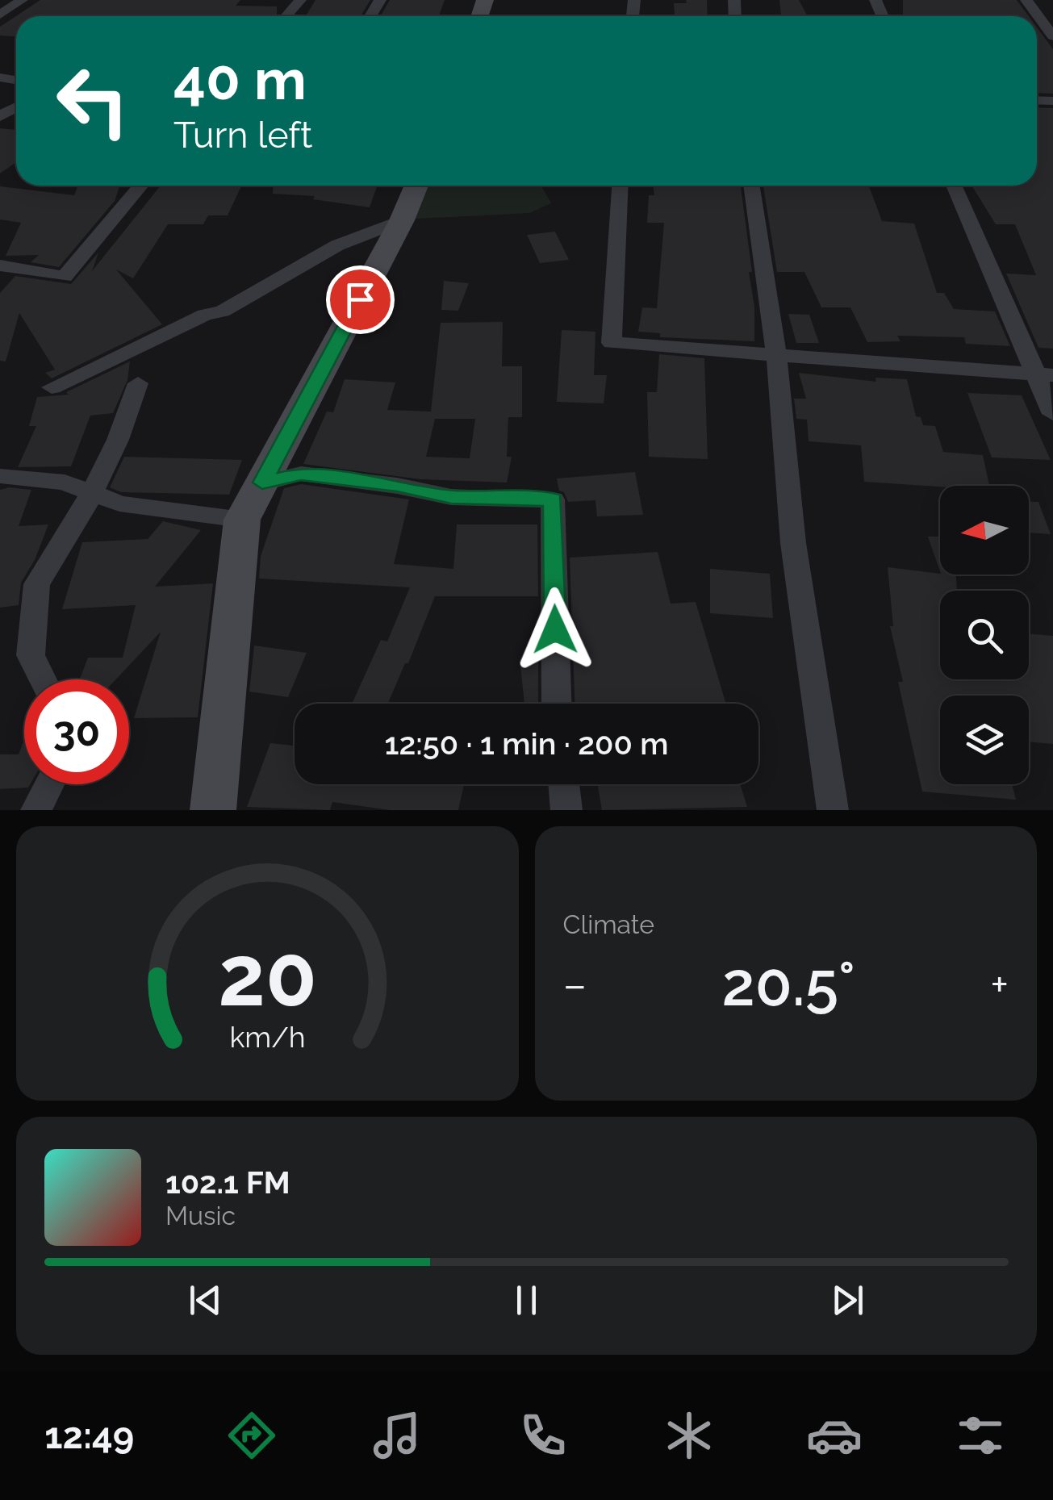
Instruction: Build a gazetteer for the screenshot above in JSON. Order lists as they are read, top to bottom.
{
  "north": "left",
  "page": {
    "turn": ["40 m", "Turn left"],
    "limit": "30",
    "trip": "12:50 · 1 min · 200 m",
    "tile": "Climate",
    "heat": ["−", "20.5°", "+"],
    "song": ["102.1 FM", "Music"],
    "tabs": "12:49",
    "gauge": ["20", "km/h"]
  }
}
